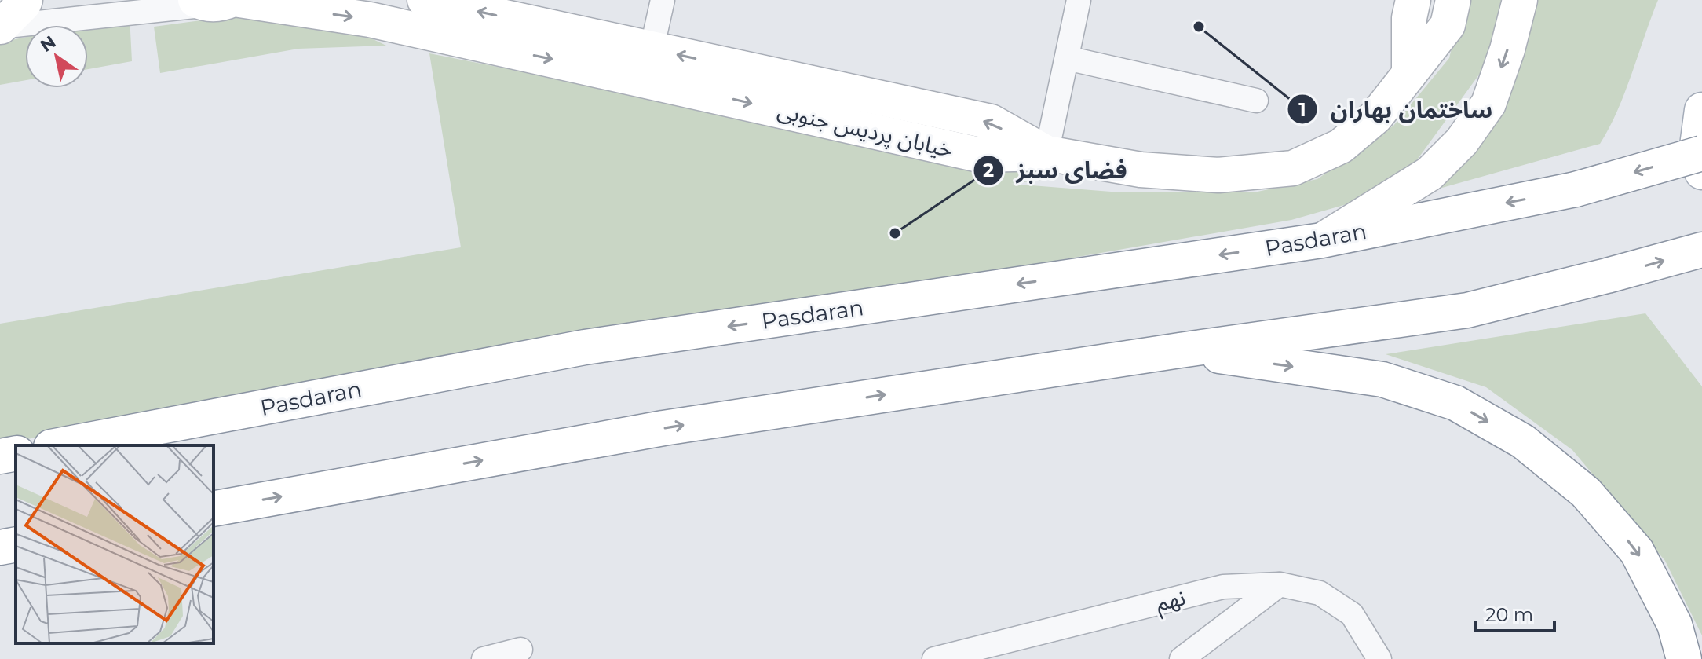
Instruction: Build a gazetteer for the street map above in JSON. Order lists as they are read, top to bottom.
{
  "streets": {
    "main road": ["خیابان پردیس جنوبی", "Pasdaran"],
    "street": ["نهم"]
  },
  "places": ["ساختمان بهاران", "فضای سبز"],
  "scale_bar": "20 m",
  "north": "top left"
}
